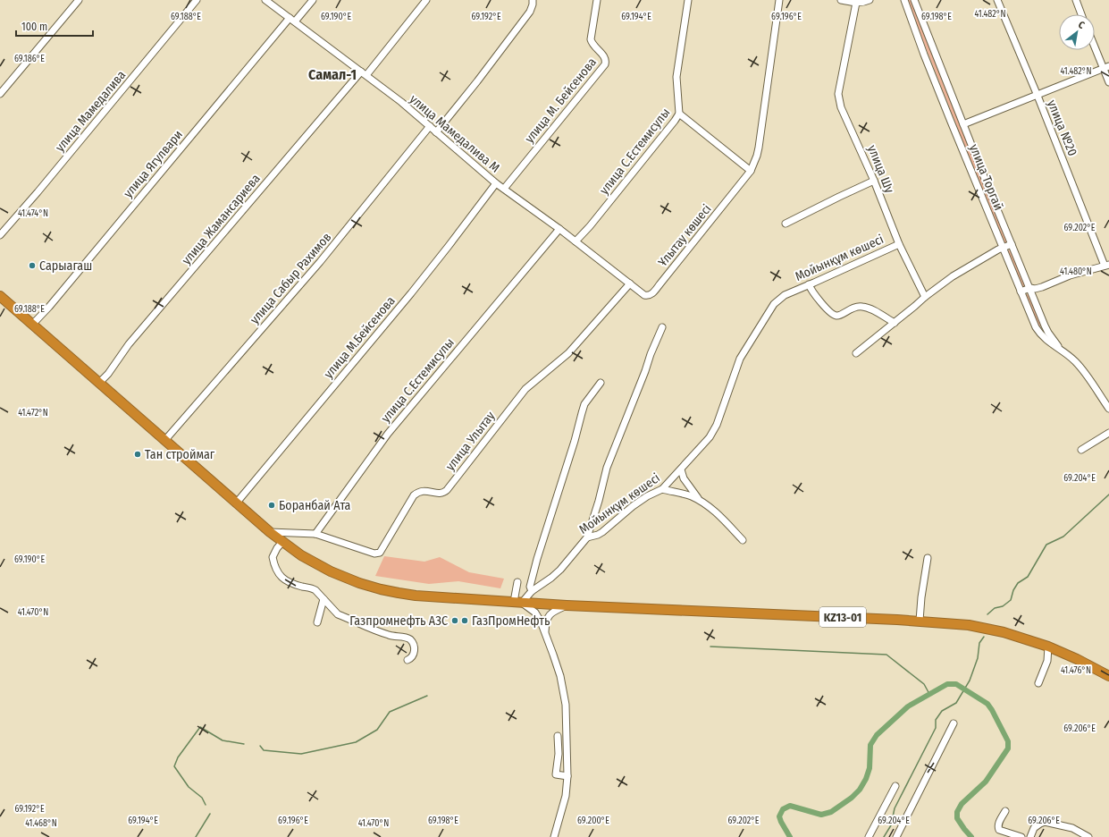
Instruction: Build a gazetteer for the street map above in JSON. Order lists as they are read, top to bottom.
{
  "streets": {
    "highway": ["KZ13-01"],
    "street": [
      "улица М. Бейсенова",
      "улица Мамедалива",
      "улица №20",
      "улица Мамедалива М",
      "улица С.Естемисулы",
      "улица Ягулвари",
      "улица Шу",
      "улица Торгай",
      "улица Жамансариева",
      "Ұлытау көшесі",
      "Мойынқұм көшесі",
      "улица Сабыр Рахимов",
      "улица М.Бейсенова",
      "улица Улытау"
    ]
  },
  "crossings": [
    ["улица М. Бейсенова", "улица Мамедалива М"],
    ["улица Мамедалива М", "улица С.Естемисулы"],
    ["улица Мамедалива М", "улица Ягулвари"],
    ["улица Мамедалива М", "улица Жамансариева"],
    ["улица Мамедалива М", "Ұлытау көшесі"],
    ["улица Мамедалива М", "улица Сабыр Рахимов"],
    ["улица Мамедалива М", "улица М.Бейсенова"],
    ["улица Мамедалива М", "улица Улытау"],
    ["улица С.Естемисулы", "улица Улытау"],
    ["улица Ягулвари", "KZ13-01"],
    ["улица Шу", "Мойынқұм көшесі"],
    ["улица Жамансариева", "KZ13-01"],
    ["Ұлытау көшесі", "улица Улытау"],
    ["Мойынқұм көшесі", "KZ13-01"],
    ["улица Сабыр Рахимов", "KZ13-01"],
    ["улица М.Бейсенова", "KZ13-01"]
  ],
  "districts": ["Самал-1"],
  "places": [
    "Сарыагаш",
    "Тан строймаг",
    "Боранбай Ата",
    "Газпромнефть АЗС",
    "ГазПромНефть"
  ],
  "scale_bar": "100 m",
  "north": "top right",
  "coordinates": [
    "41.482°N",
    "69.196°E",
    "69.198°E",
    "69.188°E",
    "69.190°E",
    "69.192°E",
    "69.194°E",
    "69.186°E",
    "41.474°N",
    "69.202°E",
    "41.480°N",
    "41.472°N",
    "69.204°E",
    "41.470°N",
    "41.476°N",
    "69.206°E",
    "69.200°E",
    "41.468°N"
  ]
}
